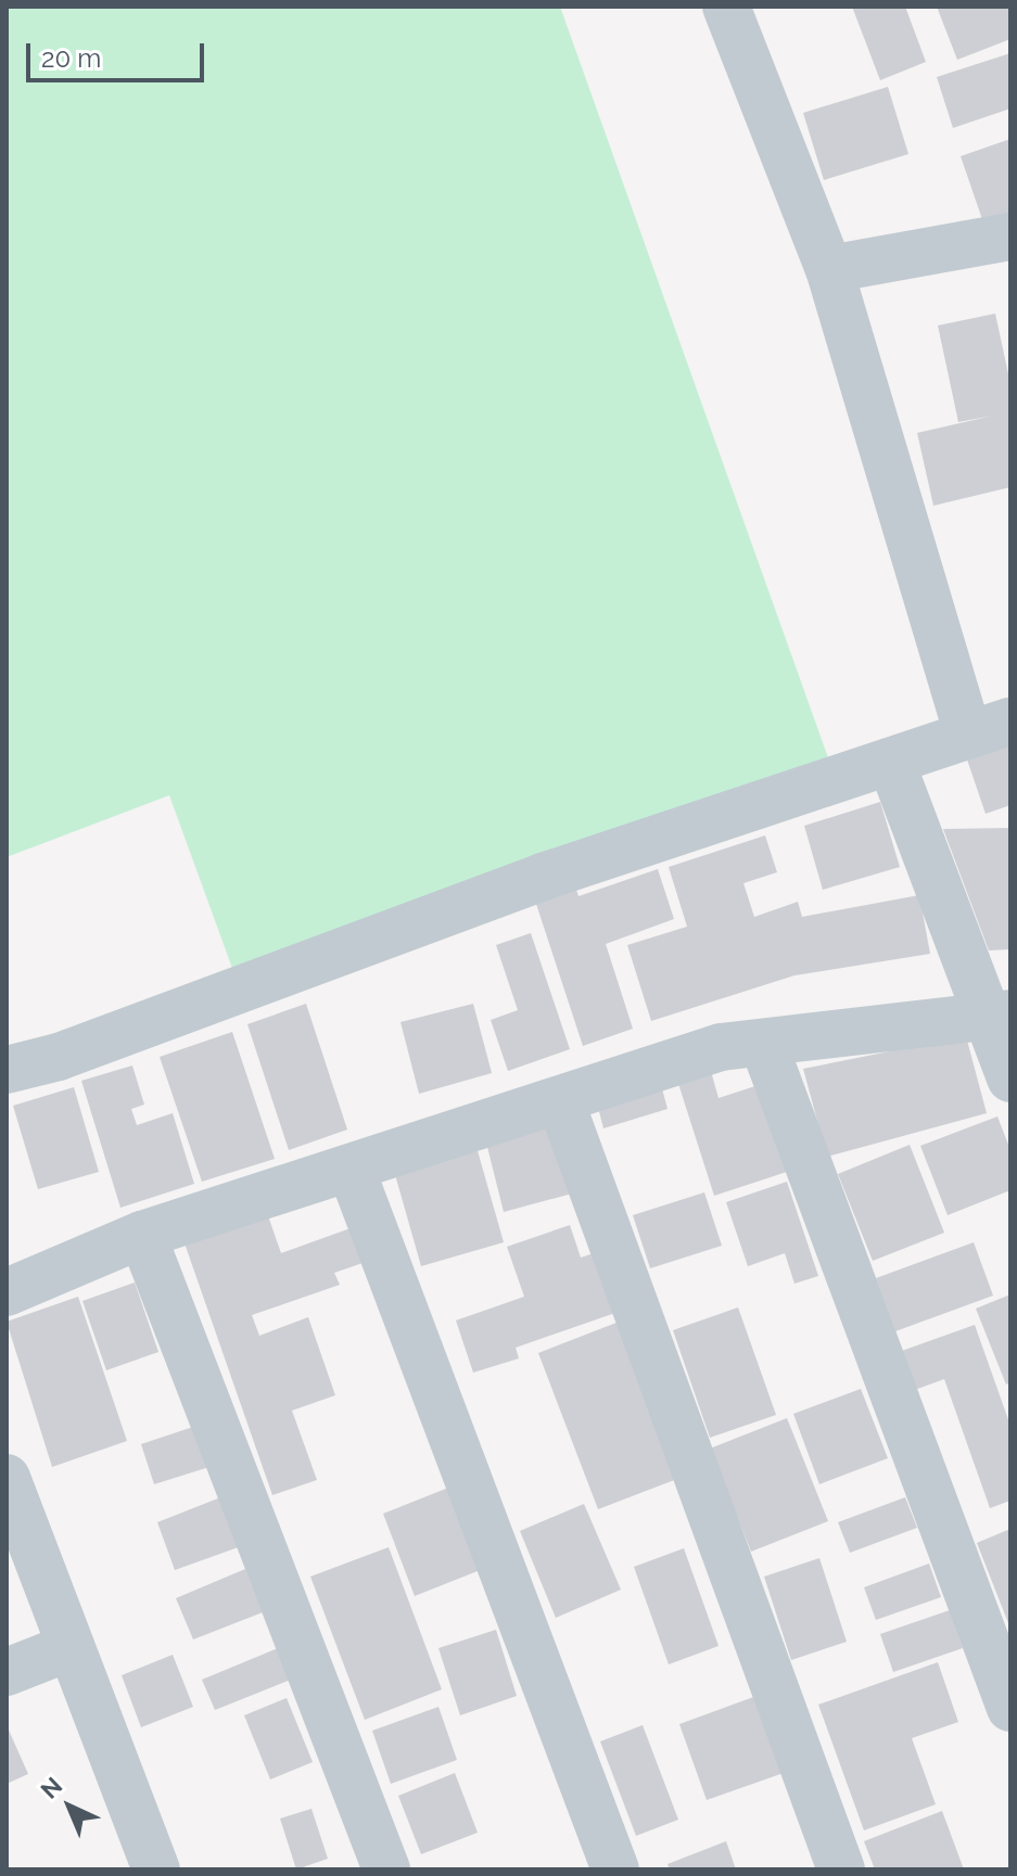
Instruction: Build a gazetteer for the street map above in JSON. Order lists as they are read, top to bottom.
{
  "scale_bar": "20 m",
  "north": "top left"
}
